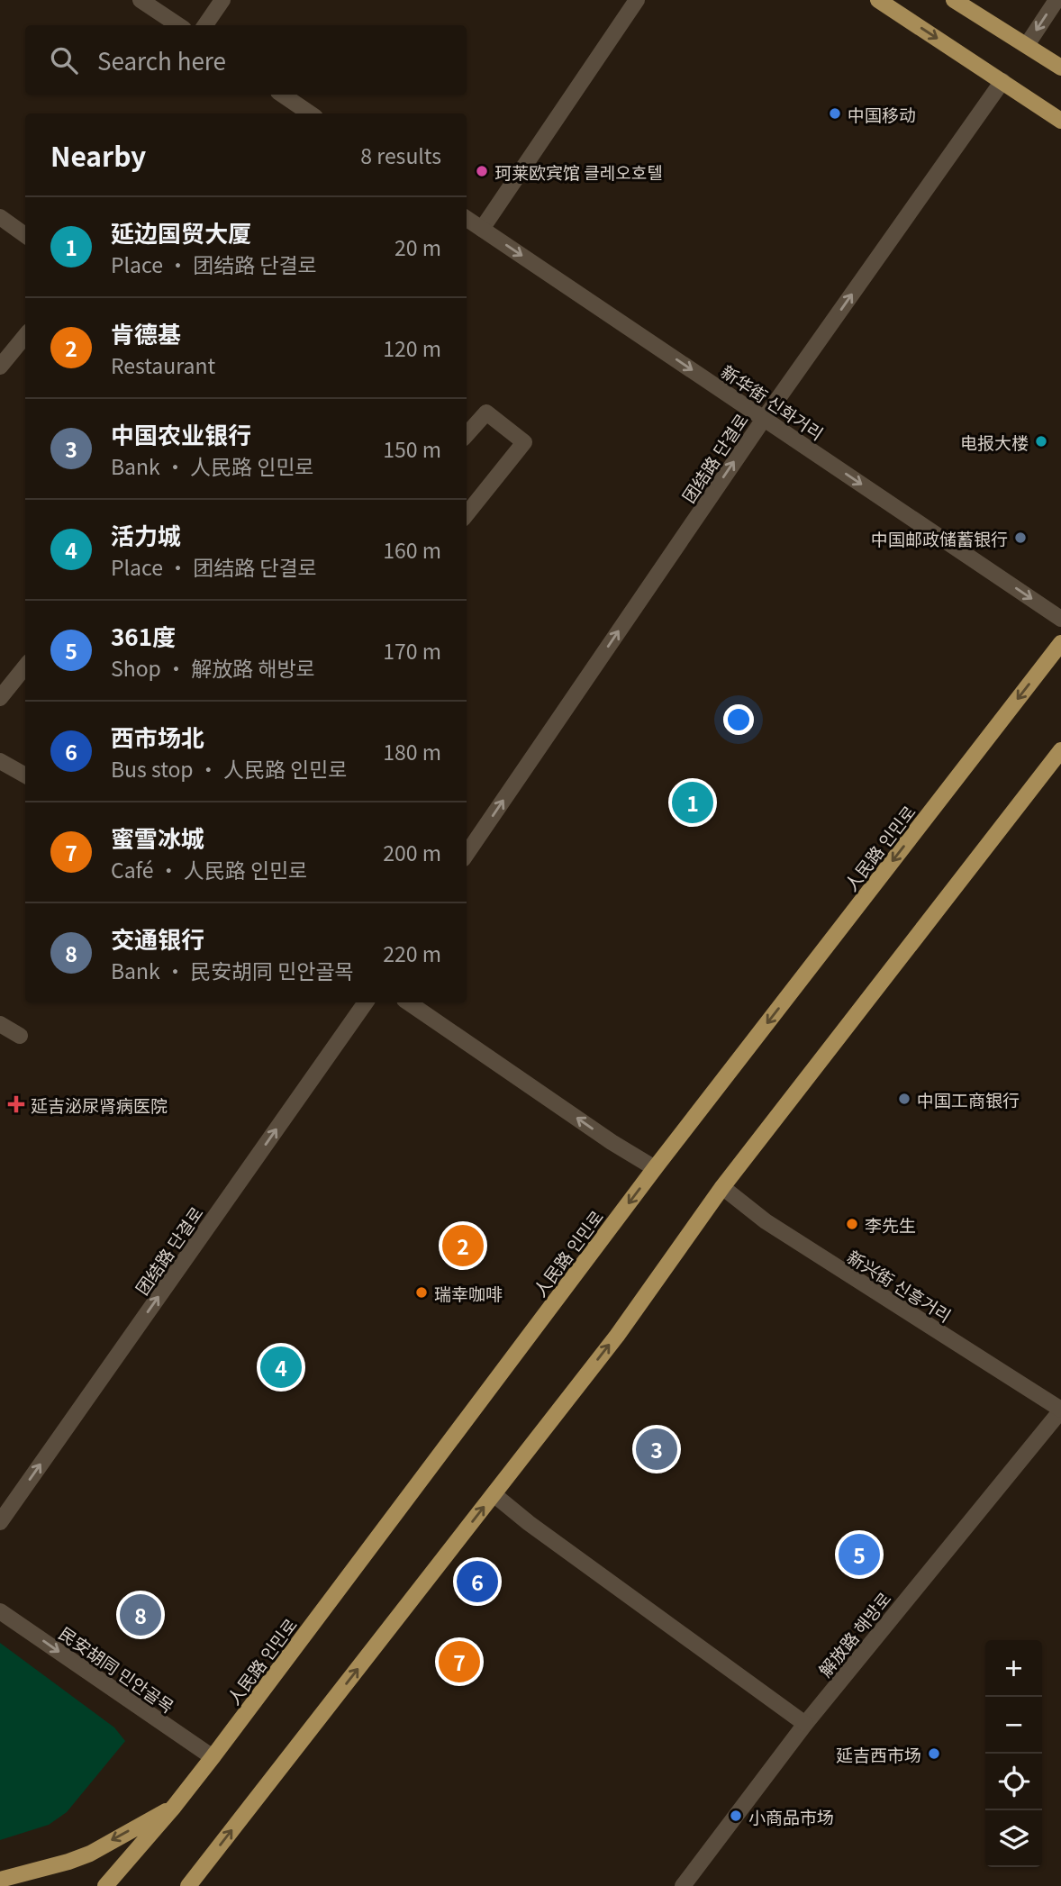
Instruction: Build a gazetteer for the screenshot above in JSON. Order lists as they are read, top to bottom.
{
  "streets": {
    "main road": ["人民路 인민로"],
    "street": [
      "新华街 신화거리",
      "团结路 단결로",
      "新兴街 신흥거리",
      "解放路 해방로",
      "民安胡同 민안골목"
    ]
  },
  "crossings": [
    ["新华街 신화거리", "团结路 단결로"],
    ["人民路 인민로", "民安胡同 민안골목"],
    ["新兴街 신흥거리", "解放路 해방로"]
  ],
  "one_way": ["新华街 신화거리", "团结路 단결로", "民安胡同 민안골목"],
  "places": {
    "other": [
      "中国移动",
      "珂莱欧宾馆 클레오호텔",
      "电报大楼",
      "中国邮政储蓄银行",
      "中国工商银行",
      "李先生",
      "瑞幸咖啡",
      "延吉西市场",
      "小商品市场"
    ],
    "health": ["延吉泌尿肾病医院"]
  },
  "page": {
    "search": "Search here",
    "heading": ["Nearby", "8 results"],
    "list": [
      {
        "mark": "1",
        "name": "延边国贸大厦",
        "note": "Place · 团结路 단결로",
        "value": "20 m"
      },
      {
        "mark": "2",
        "name": "肯德基",
        "note": "Restaurant",
        "value": "120 m"
      },
      {
        "mark": "3",
        "name": "中国农业银行",
        "note": "Bank · 人民路 인민로",
        "value": "150 m"
      },
      {
        "mark": "4",
        "name": "活力城",
        "note": "Place · 团结路 단결로",
        "value": "160 m"
      },
      {
        "mark": "5",
        "name": "361度",
        "note": "Shop · 解放路 해방로",
        "value": "170 m"
      },
      {
        "mark": "6",
        "name": "西市场北",
        "note": "Bus stop · 人民路 인민로",
        "value": "180 m"
      },
      {
        "mark": "7",
        "name": "蜜雪冰城",
        "note": "Café · 人民路 인민로",
        "value": "200 m"
      },
      {
        "mark": "8",
        "name": "交通银行",
        "note": "Bank · 民安胡同 민안골목",
        "value": "220 m"
      }
    ],
    "pins": [
      "1",
      "2",
      "4",
      "3",
      "5",
      "6",
      "8",
      "7"
    ],
    "map_buttons": ["+", "−"]
  }
}
